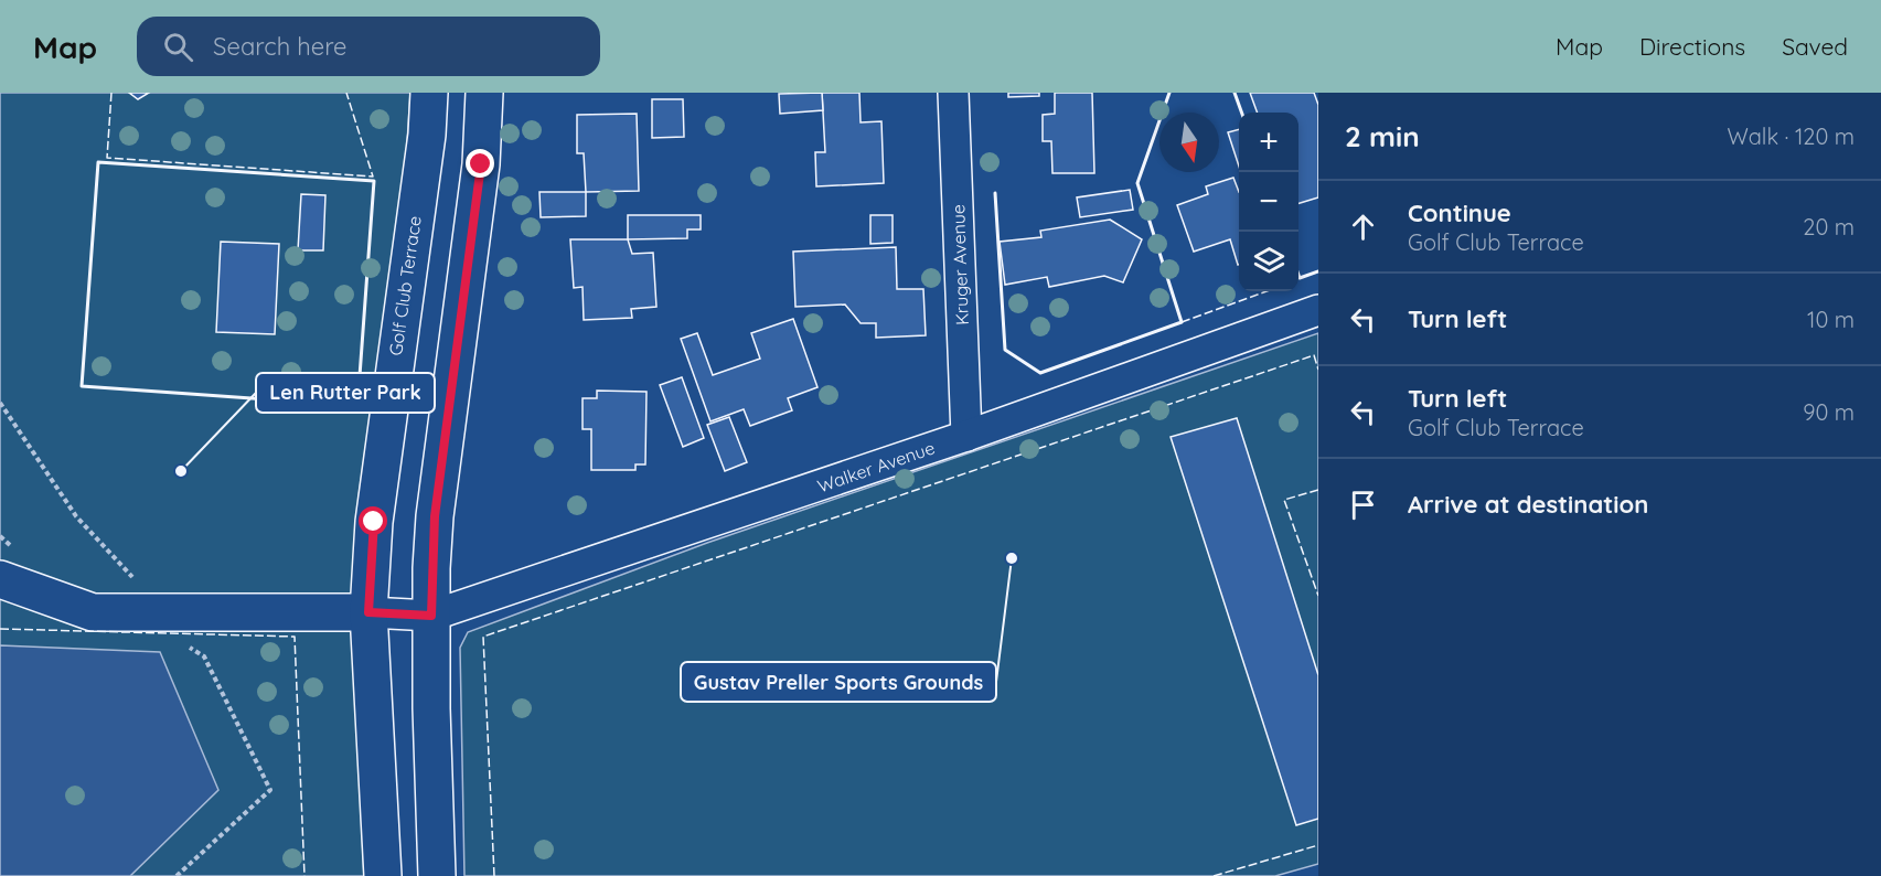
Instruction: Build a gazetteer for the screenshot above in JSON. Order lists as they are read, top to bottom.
{
  "streets": {
    "street": ["Kruger Avenue", "Golf Club Terrace", "Walker Avenue"]
  },
  "crossings": [
    ["Kruger Avenue", "Walker Avenue"]
  ],
  "places": ["Len Rutter Park", "Gustav Preller Sports Grounds"],
  "north": "bottom",
  "page": {
    "header": "Map",
    "search": "Search here",
    "nav": ["Map", "Directions", "Saved"],
    "heading": ["2 min", "Walk · 120 m"],
    "map_buttons": ["+", "−"],
    "list": [
      ["Continue", "Golf Club Terrace", "20 m"],
      ["Turn left", "10 m"],
      ["Turn left", "Golf Club Terrace", "90 m"],
      "Arrive at destination"
    ]
  }
}
